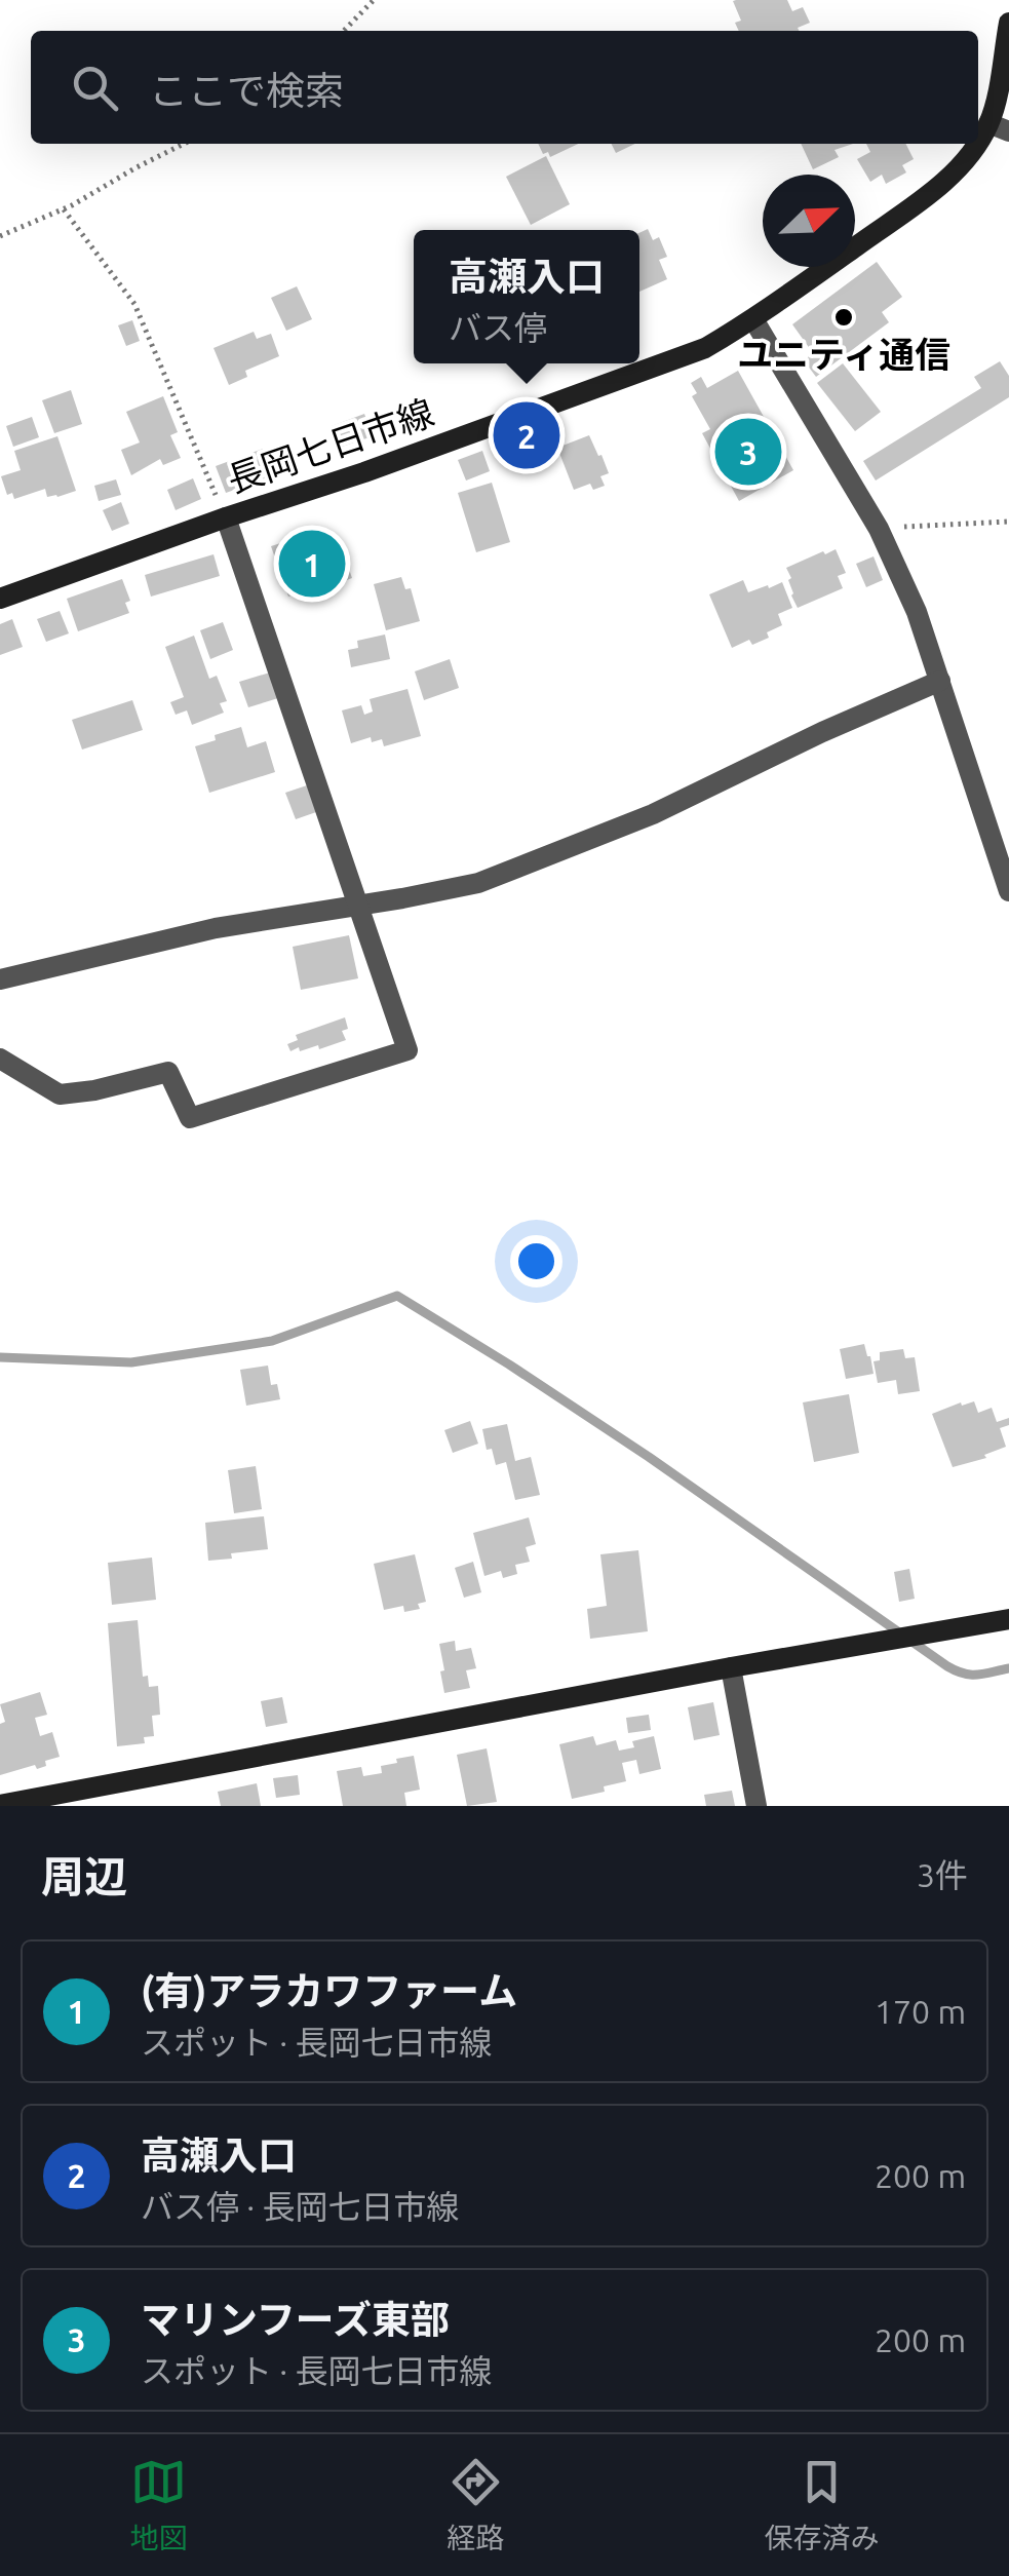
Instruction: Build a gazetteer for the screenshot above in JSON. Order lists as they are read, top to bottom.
{
  "streets": {
    "main road": ["長岡七日市線"]
  },
  "places": ["ユニティ通信"],
  "north": "top right",
  "page": {
    "search": "ここで検索",
    "popup": ["高瀬入口", "バス停"],
    "pins": ["2", "3", "1"],
    "heading": ["周辺", "3件"],
    "list": [
      {
        "mark": "1",
        "name": "(有)アラカワファーム",
        "note": "スポット · 長岡七日市線",
        "value": "170 m"
      },
      {
        "mark": "2",
        "name": "高瀬入口",
        "note": "バス停 · 長岡七日市線",
        "value": "200 m"
      },
      {
        "mark": "3",
        "name": "マリンフーズ東部",
        "note": "スポット · 長岡七日市線",
        "value": "200 m"
      }
    ],
    "nav": ["地図", "経路", "保存済み"]
  }
}
